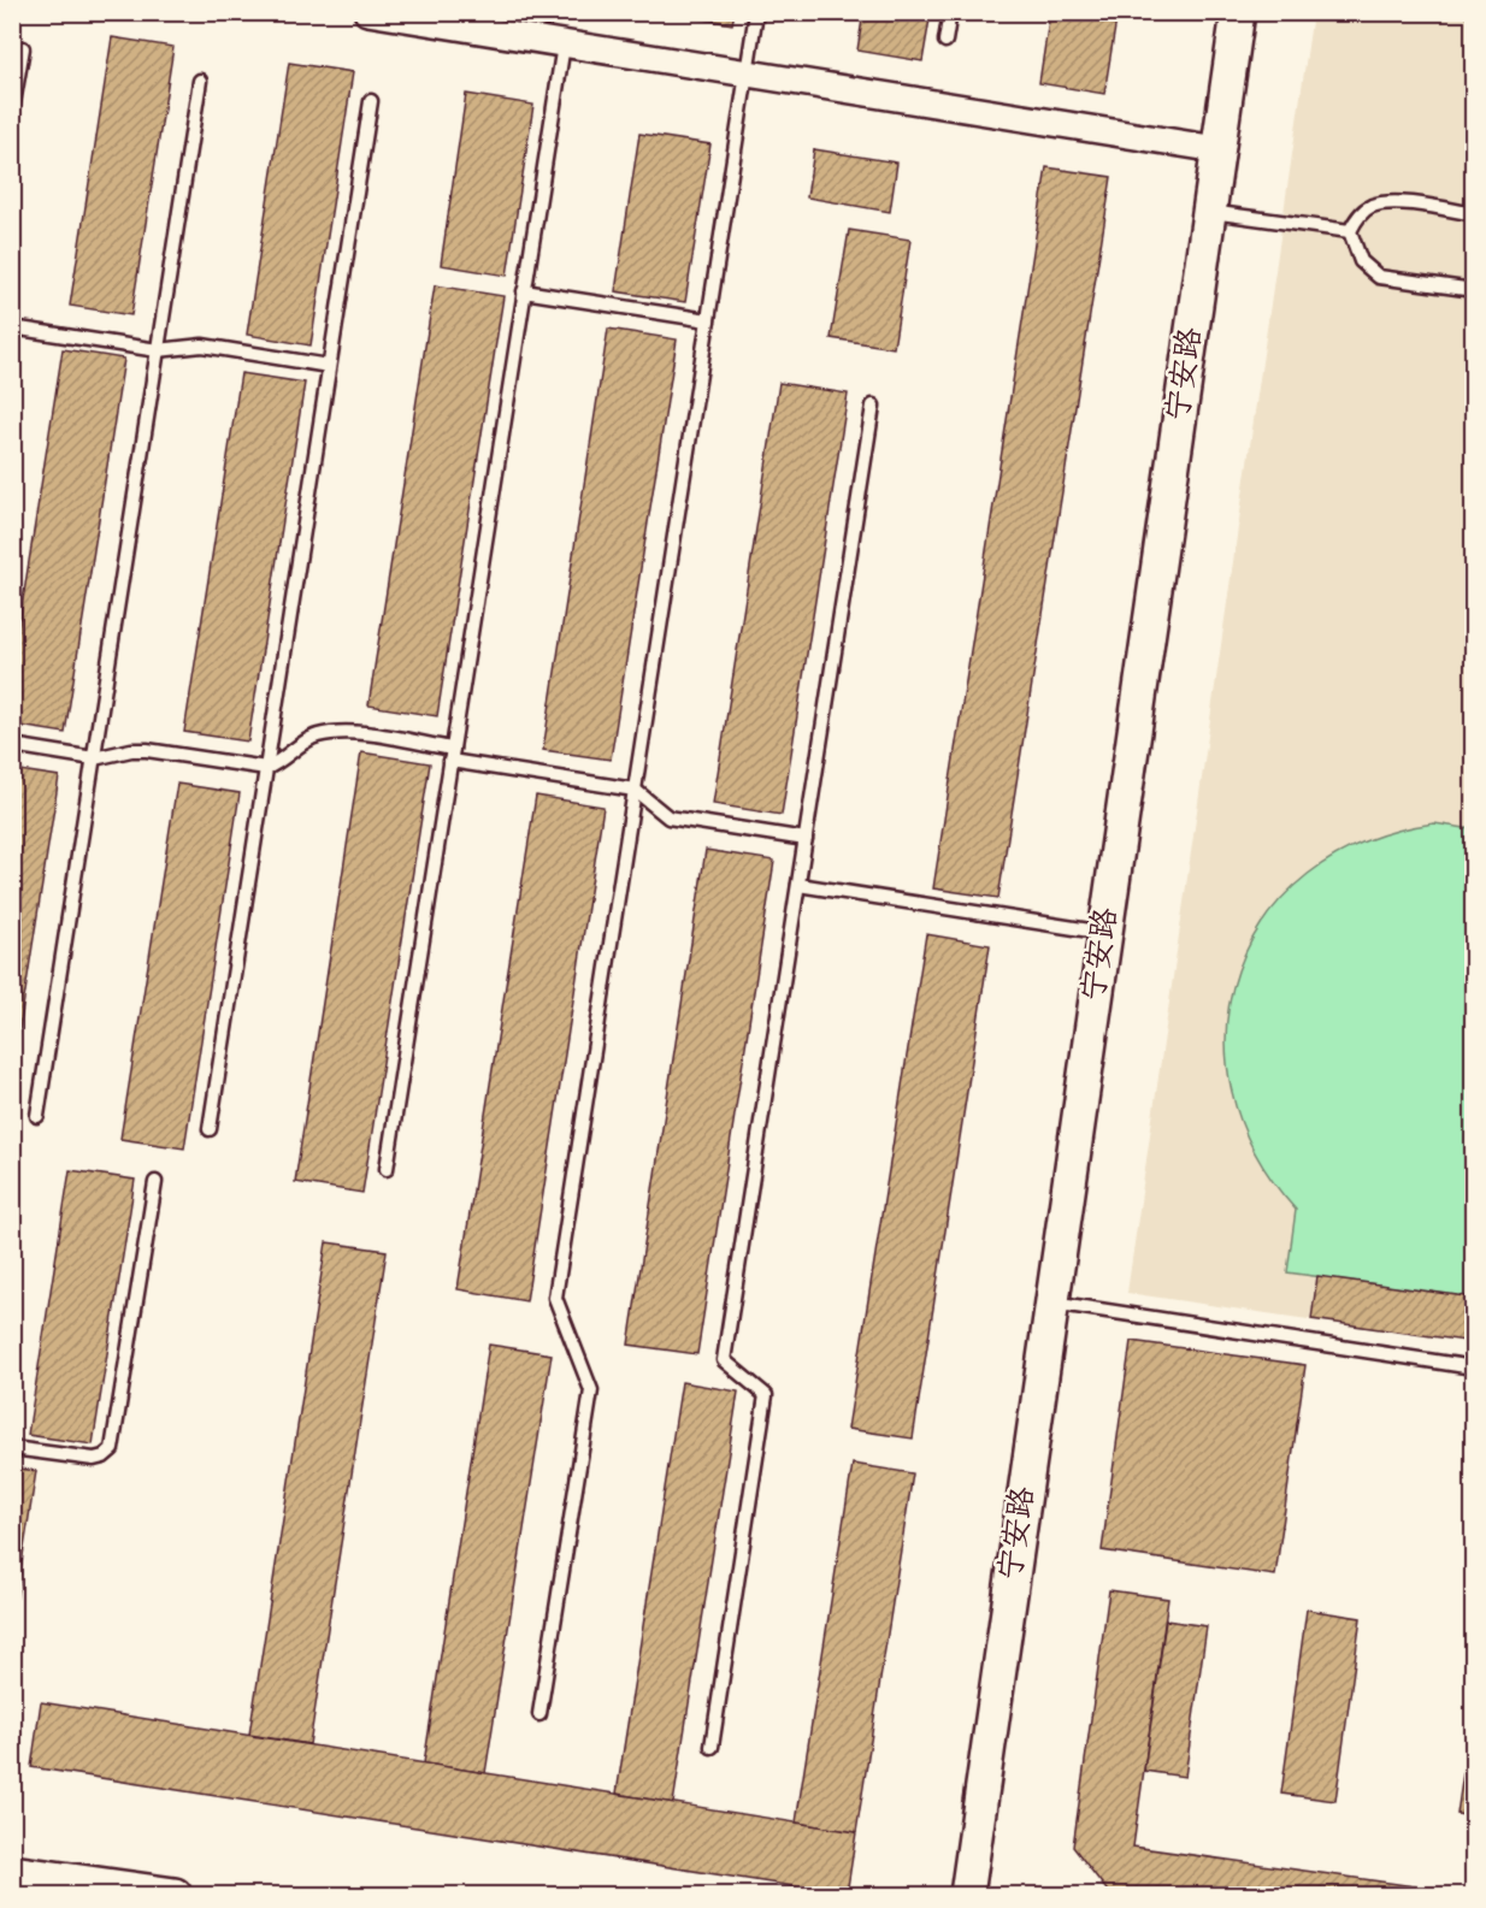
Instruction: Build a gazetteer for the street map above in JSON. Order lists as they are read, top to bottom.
{
  "streets": {
    "street": ["宁安路"]
  }
}
